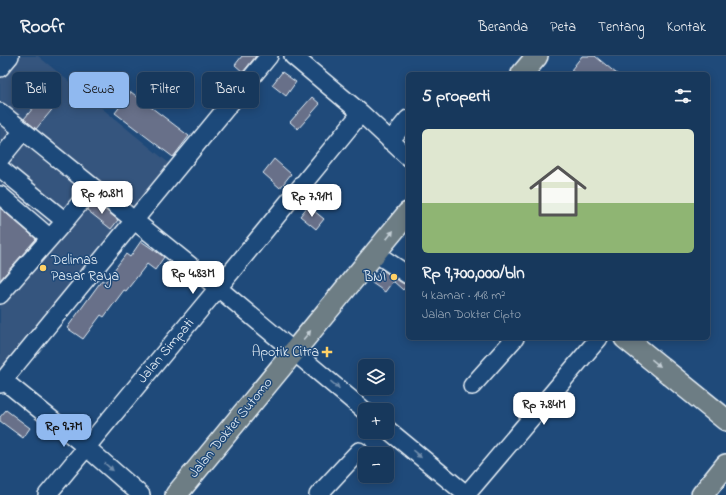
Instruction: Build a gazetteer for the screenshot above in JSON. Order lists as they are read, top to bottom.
{
  "streets": {
    "main road": ["Jalan Dokter Sutomo"],
    "street": ["Jalan Simpati"]
  },
  "one_way": ["Jalan Dokter Sutomo"],
  "places": {
    "other": ["Delimas Pasar Raya", "BNI"],
    "health": ["Apotik Citra"]
  },
  "page": {
    "header": "Roofr",
    "nav": [
      "Beranda",
      "Peta",
      "Tentang",
      "Kontak"
    ],
    "chip": [
      "Beli",
      "Sewa",
      "Filter",
      "Baru"
    ],
    "heading": "5 properti",
    "list": [
      {
        "name": "Rp 9,700,000/bln",
        "note": "4 kamar · 148 m² · Jalan Dokter Cipto"
      }
    ],
    "price": [
      "Rp 10.8M",
      "Rp 7.91M",
      "Rp 4.83M",
      "Rp 7.84M",
      "Rp 9.7M"
    ],
    "map_buttons": ["+", "−"]
  }
}
